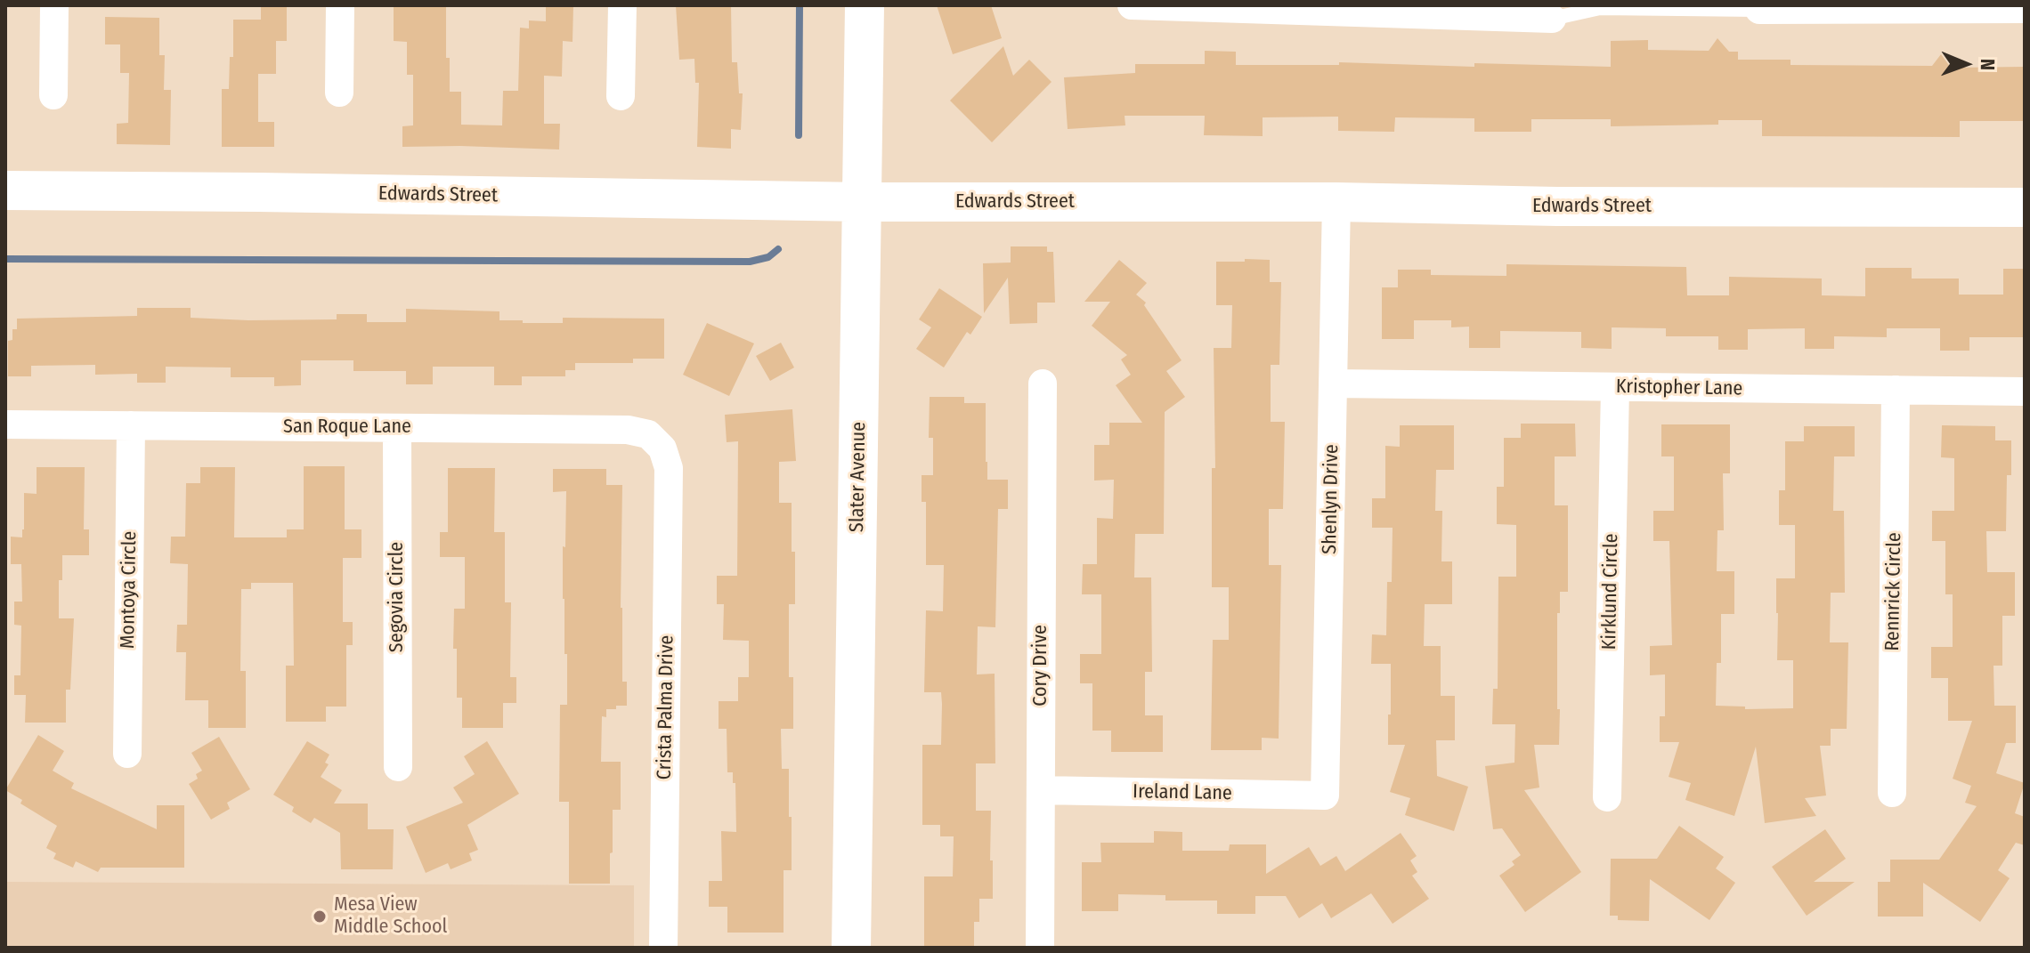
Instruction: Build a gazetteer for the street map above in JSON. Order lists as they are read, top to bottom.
{
  "streets": {
    "main road": ["Edwards Street", "Slater Avenue"],
    "street": [
      "Kristopher Lane",
      "San Roque Lane",
      "Shenlyn Drive",
      "Montoya Circle",
      "Kirklund Circle",
      "Rennrick Circle",
      "Segovia Circle",
      "Cory Drive",
      "Crista Palma Drive",
      "Ireland Lane"
    ]
  },
  "crossings": [
    ["Edwards Street", "Slater Avenue"],
    ["Edwards Street", "Shenlyn Drive"],
    ["Kristopher Lane", "Shenlyn Drive"],
    ["Kristopher Lane", "Kirklund Circle"],
    ["Kristopher Lane", "Rennrick Circle"],
    ["San Roque Lane", "Montoya Circle"],
    ["San Roque Lane", "Segovia Circle"],
    ["San Roque Lane", "Crista Palma Drive"],
    ["Shenlyn Drive", "Ireland Lane"],
    ["Cory Drive", "Ireland Lane"]
  ],
  "places": ["Mesa View Middle School"],
  "north": "right"
}
